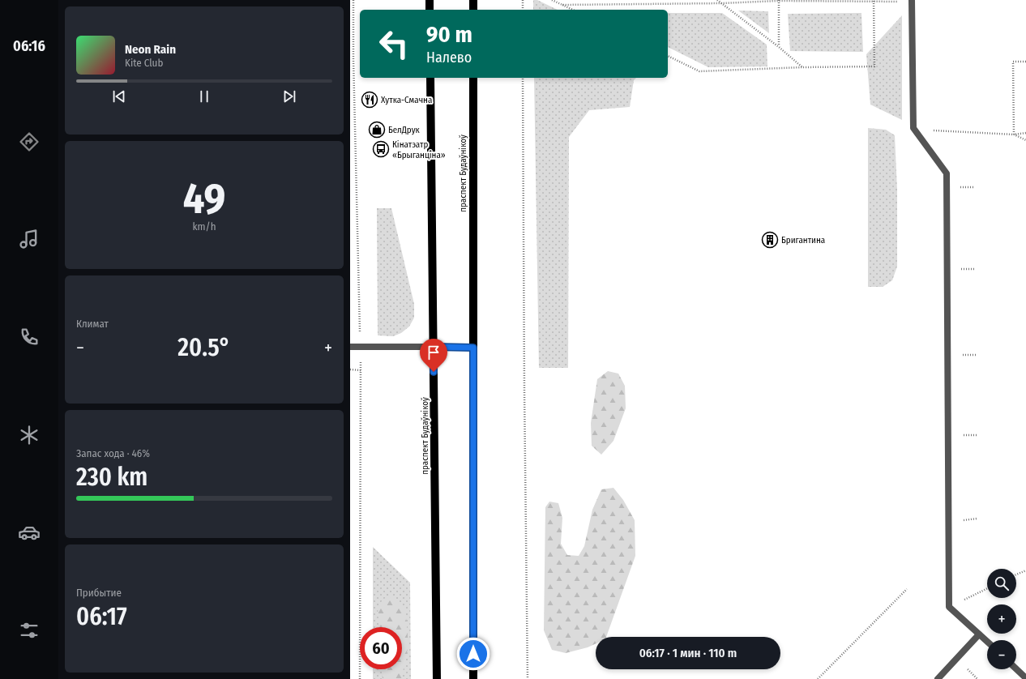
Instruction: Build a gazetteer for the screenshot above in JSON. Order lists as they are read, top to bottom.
{
  "streets": {
    "main road": ["праспект Будаўнікоў"]
  },
  "places": {
    "restaurant": ["Хутка-Смачна"],
    "shop": ["БелДрук"],
    "bus stop": ["Кінатэатр «Брыганціна»"],
    "building": ["Бригантина"]
  },
  "page": {
    "tabs": "06:16",
    "turn": ["90 m", "Налево"],
    "song": ["Neon Rain", "Kite Club"],
    "tile": [
      ["49", "km/h"],
      "Климат",
      ["Запас хода · 46%", "230 km"],
      ["Прибытие", "06:17"]
    ],
    "heat": ["−", "20.5°", "+"],
    "map_buttons": ["+", "−"],
    "limit": "60",
    "trip": "06:17 · 1 мин · 110 m"
  }
}
